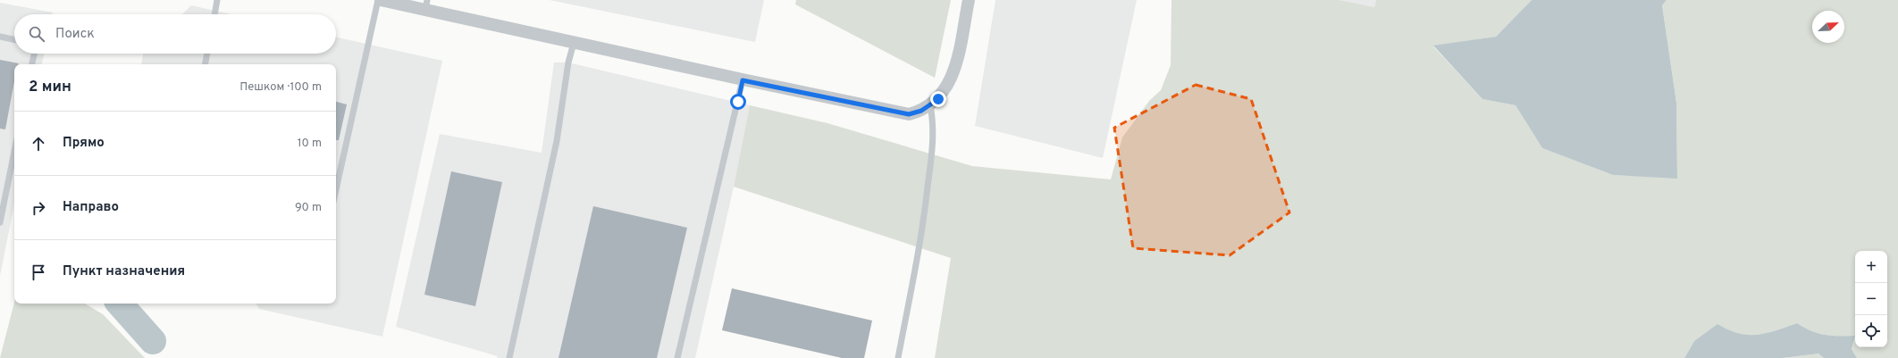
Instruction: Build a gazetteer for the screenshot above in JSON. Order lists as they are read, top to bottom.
{
  "north": "top right",
  "page": {
    "search": "Поиск",
    "heading": ["2 мин", "Пешком · 100 m"],
    "list": [
      ["Прямо", "10 m"],
      ["Направо", "90 m"],
      "Пункт назначения"
    ],
    "map_buttons": ["+", "−"]
  }
}
